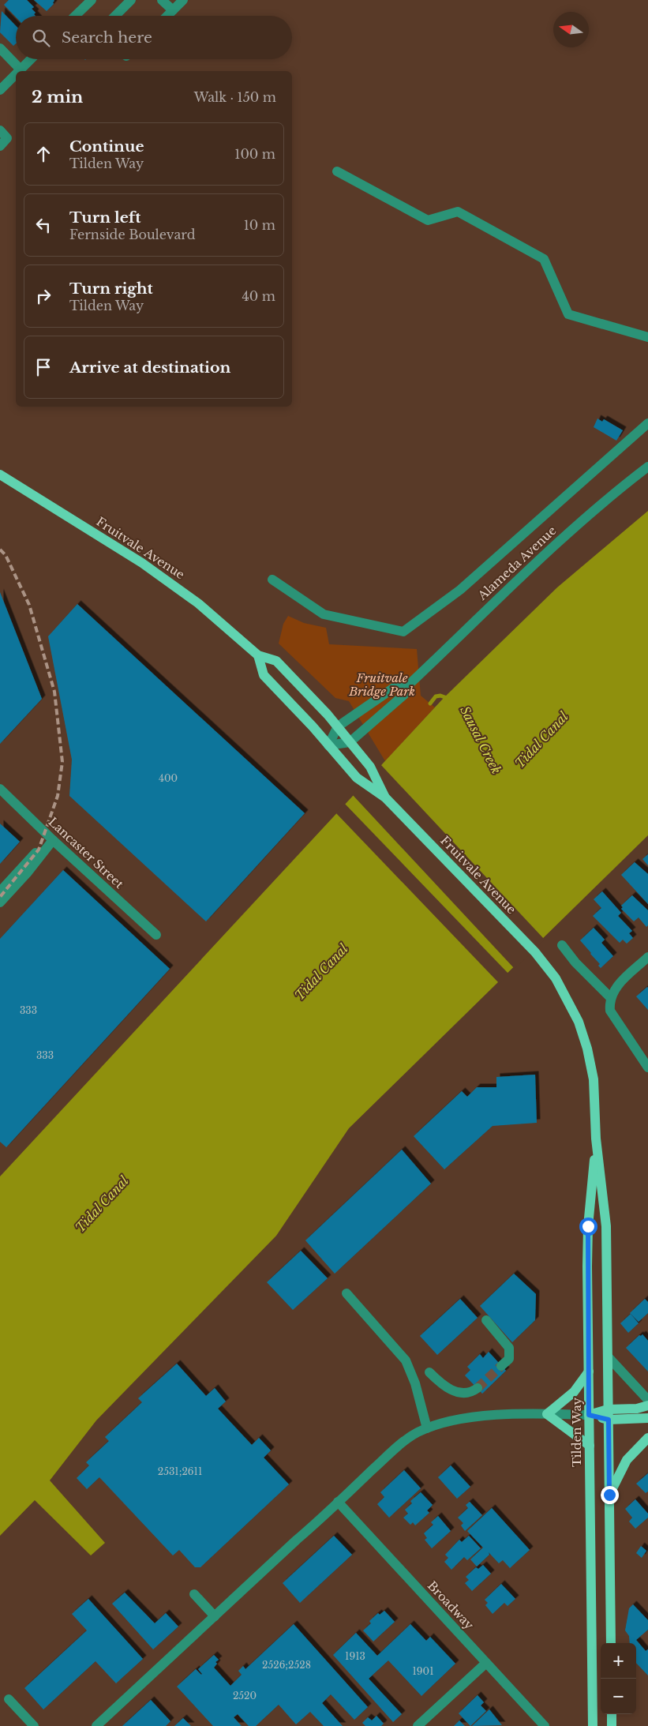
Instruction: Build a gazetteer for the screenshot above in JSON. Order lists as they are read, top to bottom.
{
  "streets": {
    "main road": ["Fruitvale Avenue", "Tilden Way"],
    "street": ["Alameda Avenue", "Lancaster Street", "Broadway"]
  },
  "crossings": [
    ["Fruitvale Avenue", "Alameda Avenue"],
    ["Fruitvale Avenue", "Tilden Way"]
  ],
  "water": ["Sausal Creek", "Tidal Canal"],
  "parks": ["Fruitvale Bridge Park"],
  "house_numbers": [
    "400",
    "333",
    "333",
    "2531;2611",
    "1913",
    "2526;2528",
    "1901",
    "2520"
  ],
  "north": "left",
  "page": {
    "search": "Search here",
    "heading": ["2 min", "Walk · 150 m"],
    "list": [
      ["Continue", "Tilden Way", "100 m"],
      ["Turn left", "Fernside Boulevard", "10 m"],
      ["Turn right", "Tilden Way", "40 m"],
      "Arrive at destination"
    ],
    "map_buttons": ["+", "−"]
  }
}
